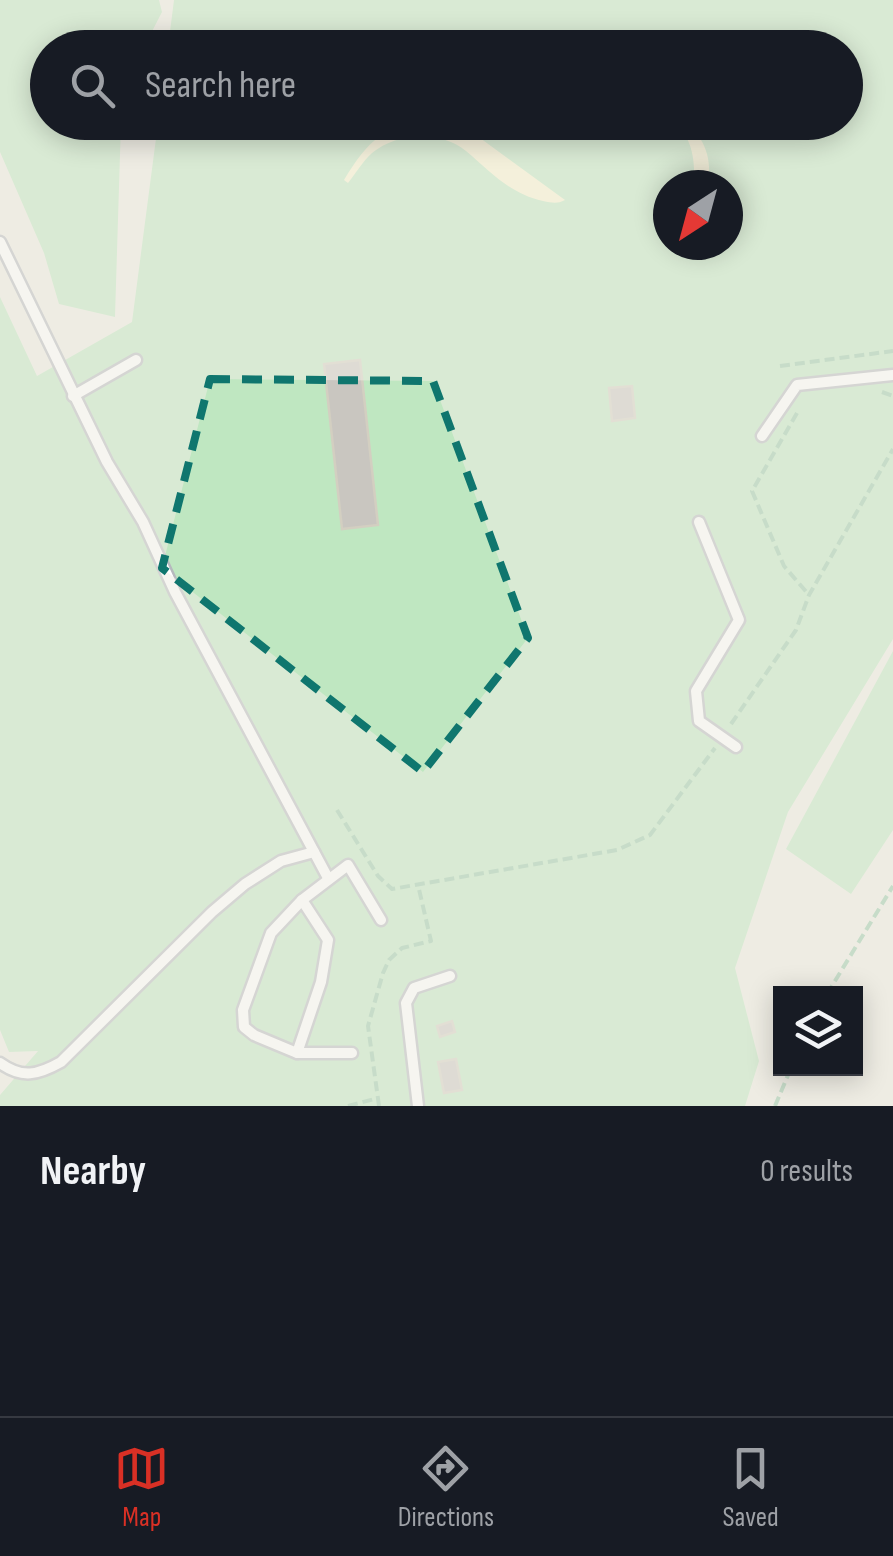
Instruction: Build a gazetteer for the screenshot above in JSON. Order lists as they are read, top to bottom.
{
  "north": "bottom left",
  "page": {
    "search": "Search here",
    "heading": ["Nearby", "0 results"],
    "nav": ["Map", "Directions", "Saved"]
  }
}
